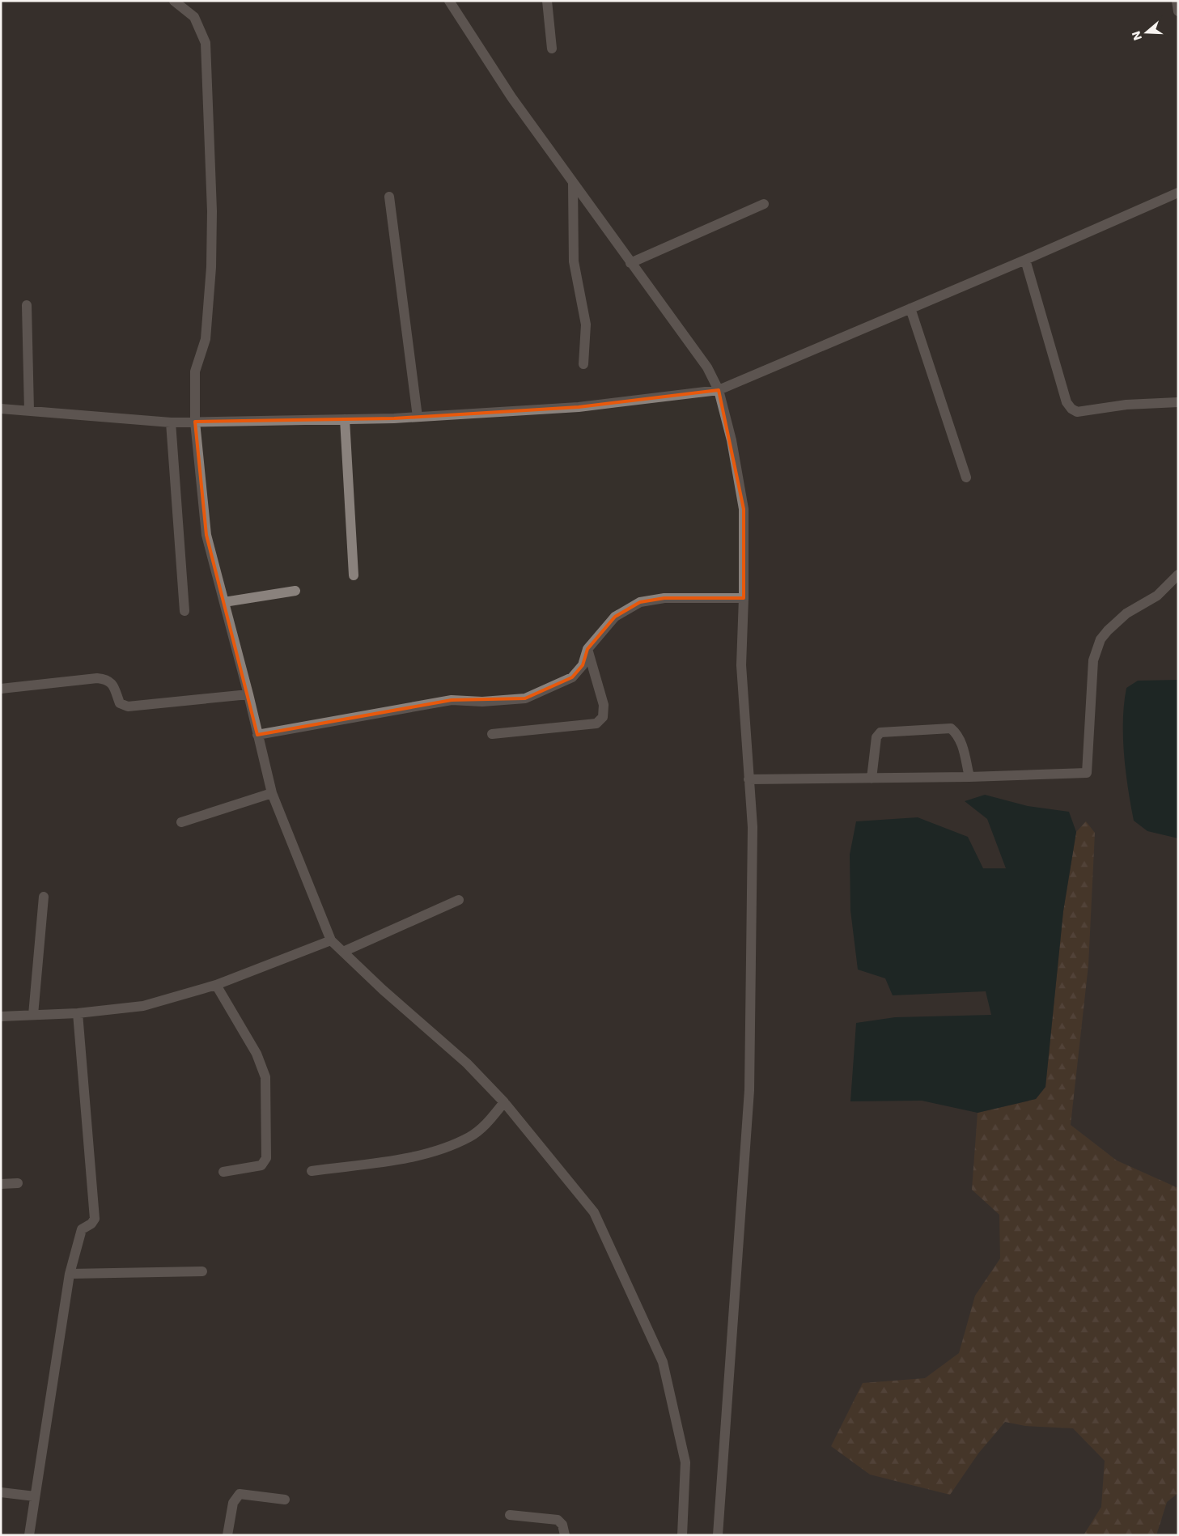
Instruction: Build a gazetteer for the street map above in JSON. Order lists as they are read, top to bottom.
{
  "north": "left"
}
